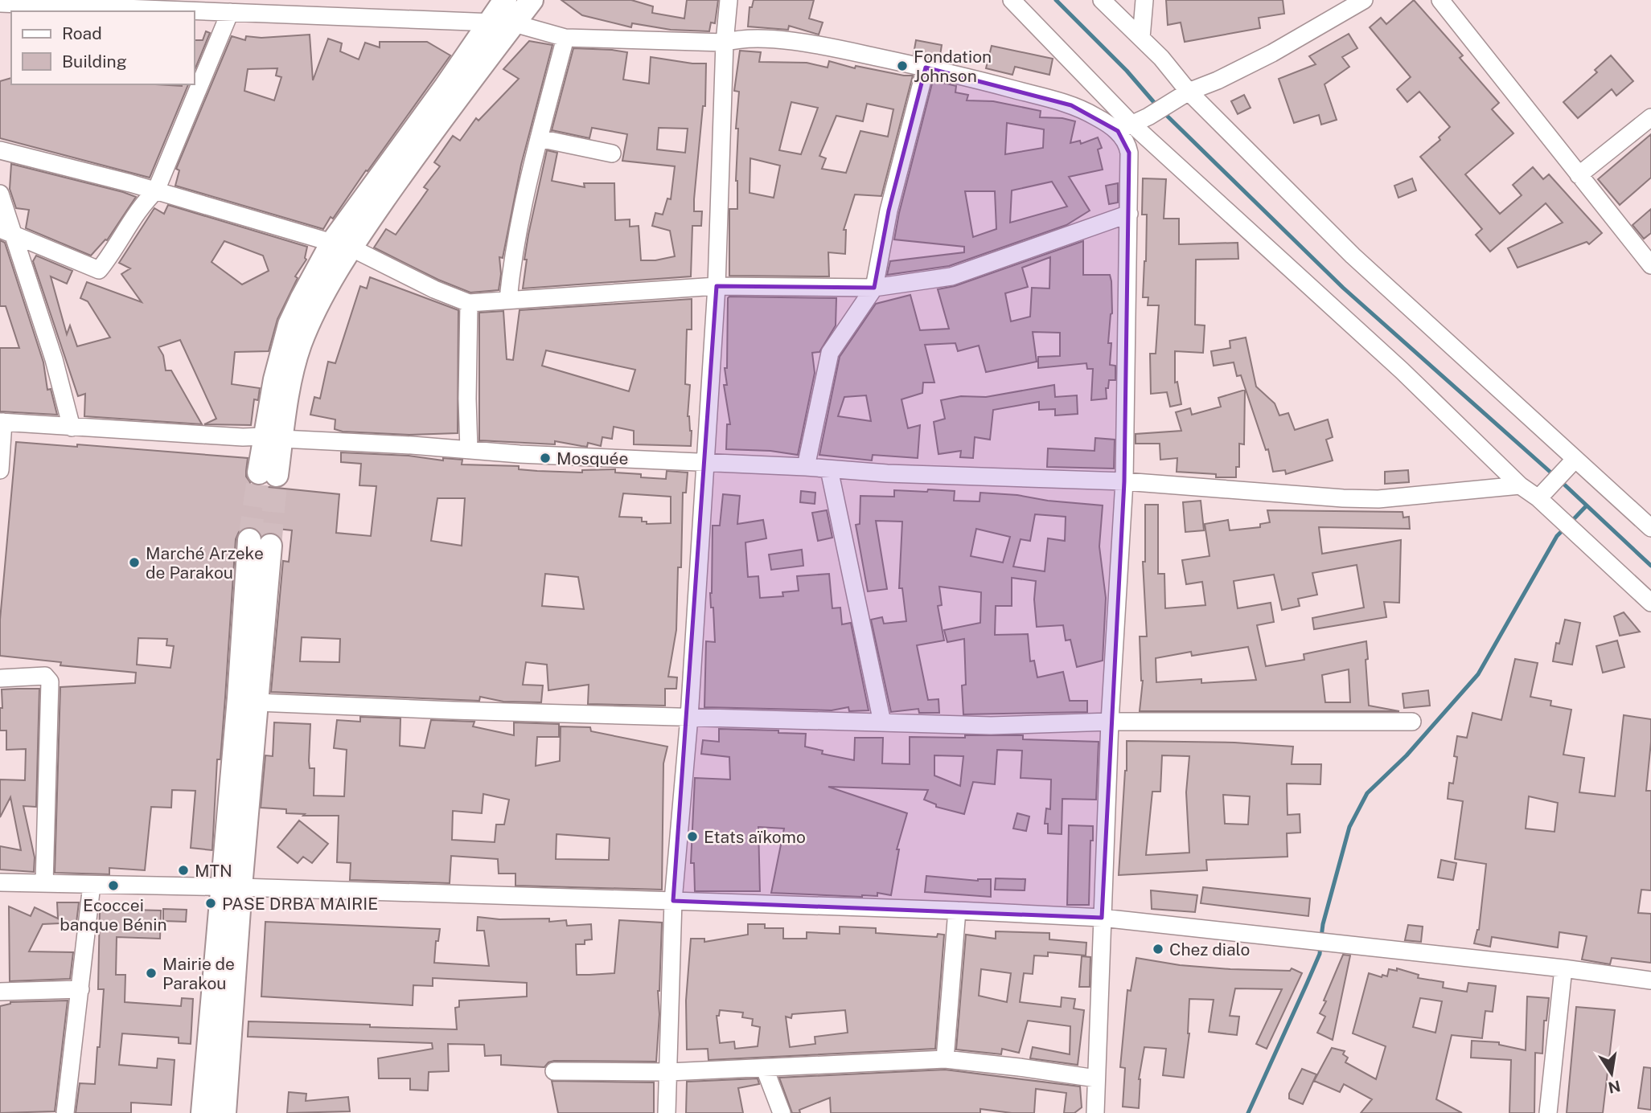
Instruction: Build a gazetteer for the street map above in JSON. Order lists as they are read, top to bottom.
{
  "places": [
    "Fondation Johnson",
    "Mosquée",
    "Marché Arzeke de Parakou",
    "Etats aïkomo",
    "MTN",
    "Ecoccei banque Bénin",
    "PASE DRBA MAIRIE",
    "Chez dialo",
    "Mairie de Parakou"
  ],
  "legend": ["Road", "Building"],
  "north": "bottom"
}
